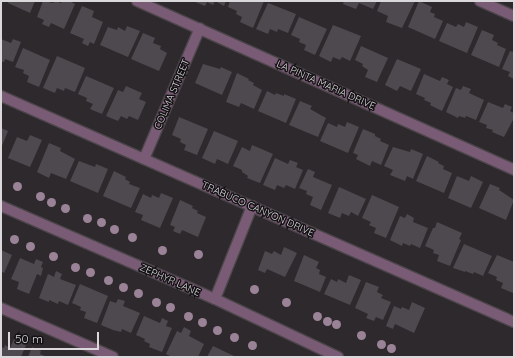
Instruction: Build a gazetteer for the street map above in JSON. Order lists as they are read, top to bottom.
{
  "streets": {
    "street": [
      "LA PINTA MARIA DRIVE",
      "COLIMA STREET",
      "TRABUCO CANYON DRIVE",
      "ZEPHYR LANE"
    ]
  },
  "crossings": [
    ["LA PINTA MARIA DRIVE", "COLIMA STREET"],
    ["COLIMA STREET", "TRABUCO CANYON DRIVE"]
  ],
  "scale_bar": "50 m"
}
